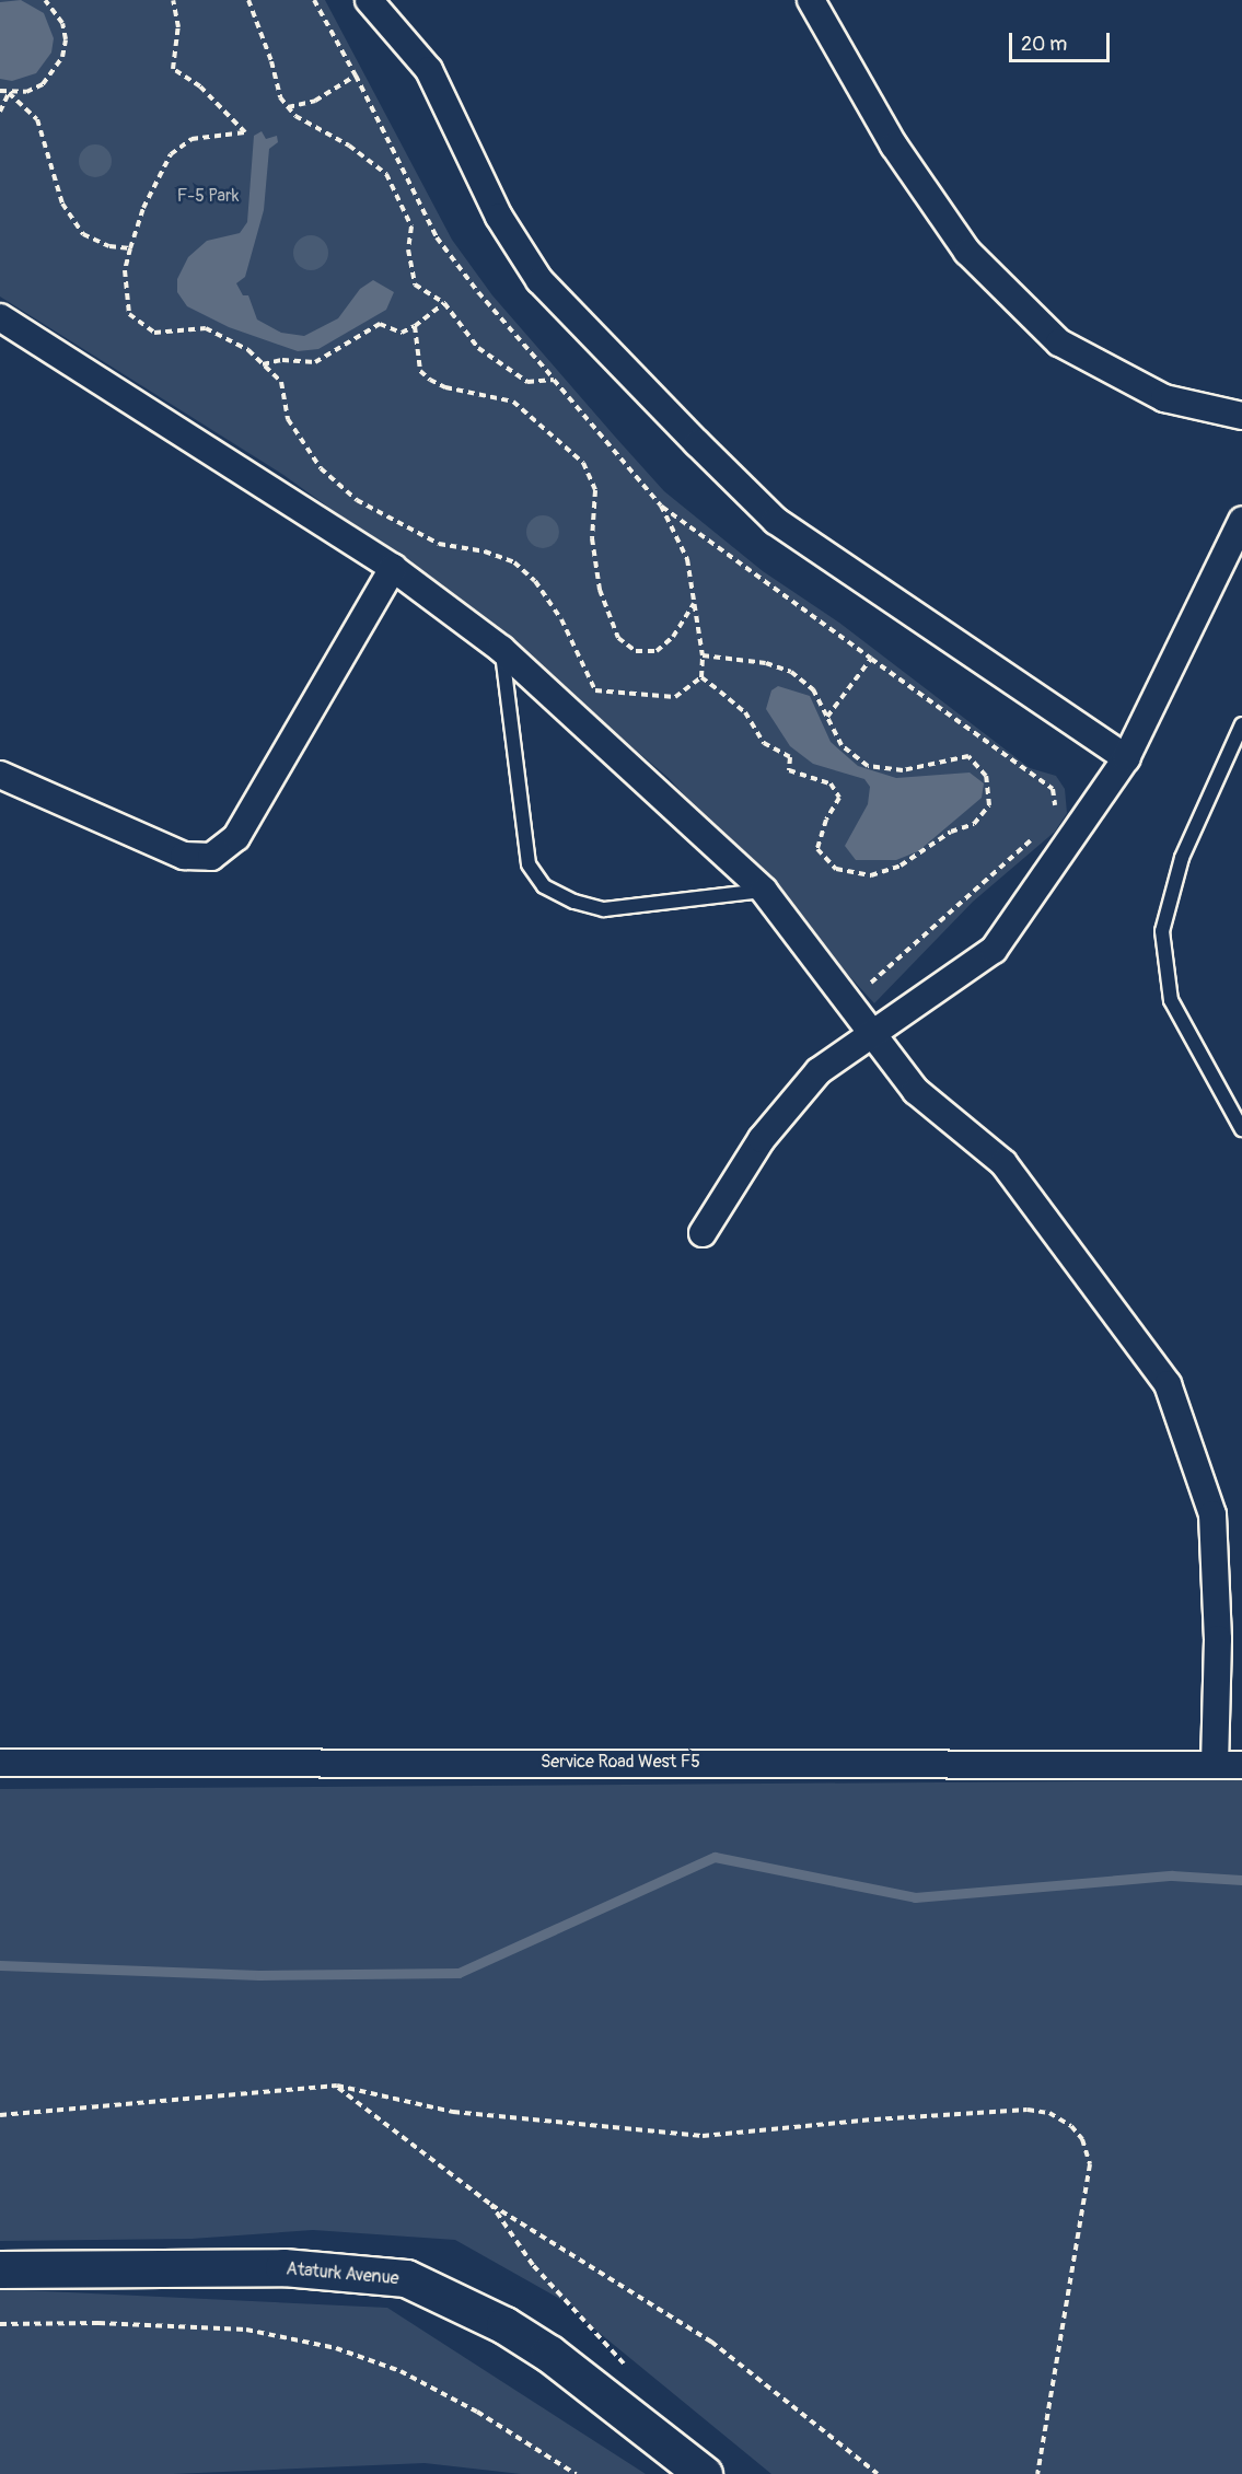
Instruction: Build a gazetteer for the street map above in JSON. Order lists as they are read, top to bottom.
{
  "streets": {
    "street": ["Service Road West F5", "Ataturk Avenue"]
  },
  "parks": ["F-5 Park"],
  "scale_bar": "20 m"
}
